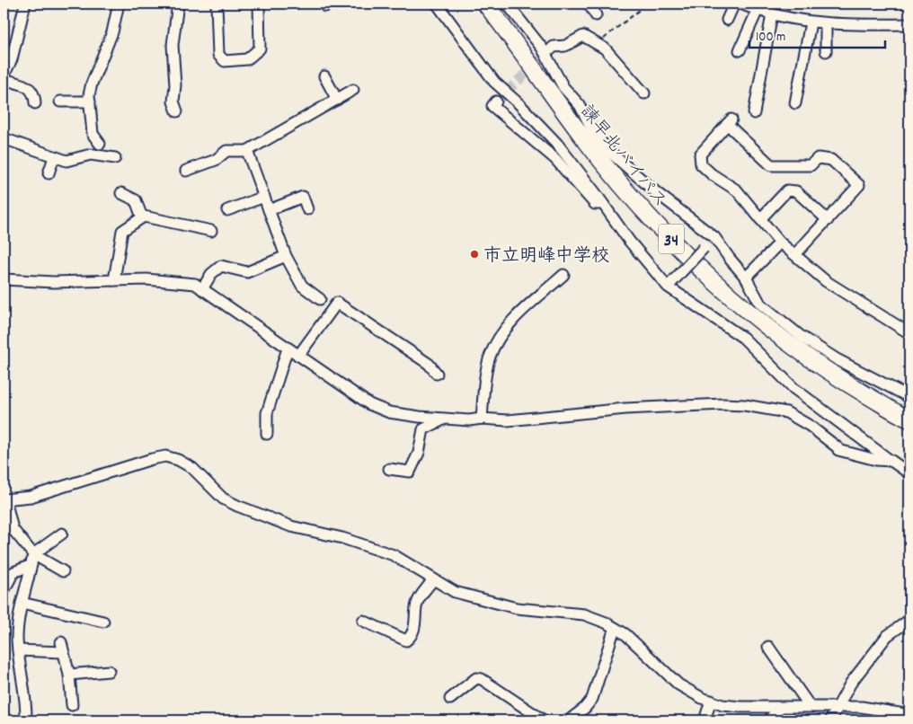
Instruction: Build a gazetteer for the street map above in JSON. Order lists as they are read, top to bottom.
{
  "streets": {
    "highway": ["諫早北バイパス", "34"]
  },
  "places": ["市立明峰中学校"],
  "scale_bar": "100 m"
}
